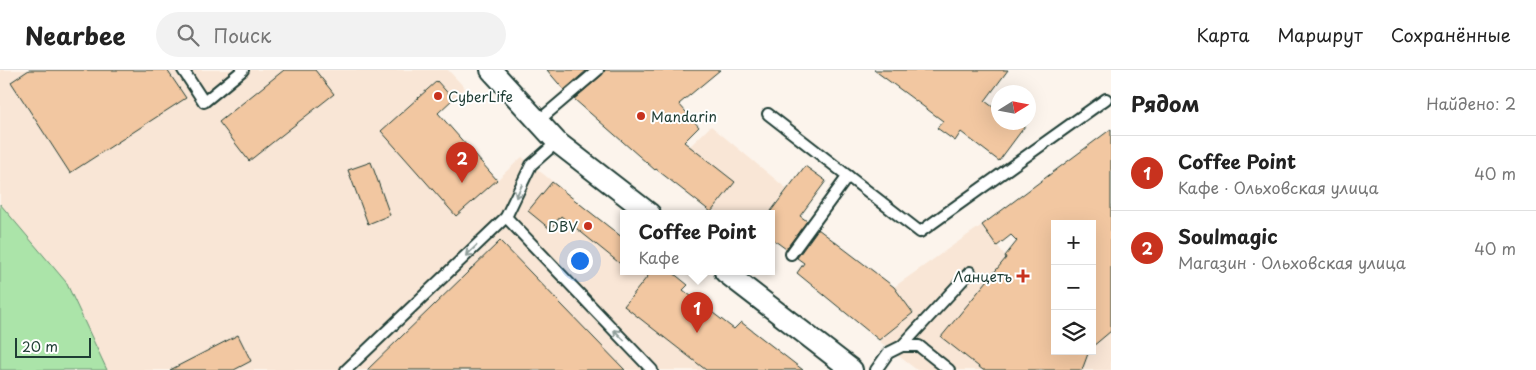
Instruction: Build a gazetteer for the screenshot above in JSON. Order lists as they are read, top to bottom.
{
  "places": {
    "other": ["CyberLife", "Mandarin", "DBV"],
    "health": ["Ланцетъ"]
  },
  "scale_bar": "20 m",
  "north": "right",
  "page": {
    "header": "Nearbee",
    "search": "Поиск",
    "nav": ["Карта", "Маршрут", "Сохранённые"],
    "heading": ["Рядом", "Найдено: 2"],
    "list": [
      {
        "mark": "1",
        "name": "Coffee Point",
        "note": "Кафе · Ольховская улица",
        "value": "40 m"
      },
      {
        "mark": "2",
        "name": "Soulmagic",
        "note": "Магазин · Ольховская улица",
        "value": "40 m"
      }
    ],
    "pins": ["2", "1"],
    "popup": ["Coffee Point", "Кафе"],
    "map_buttons": ["+", "−"],
    "scale": "20 m"
  }
}
